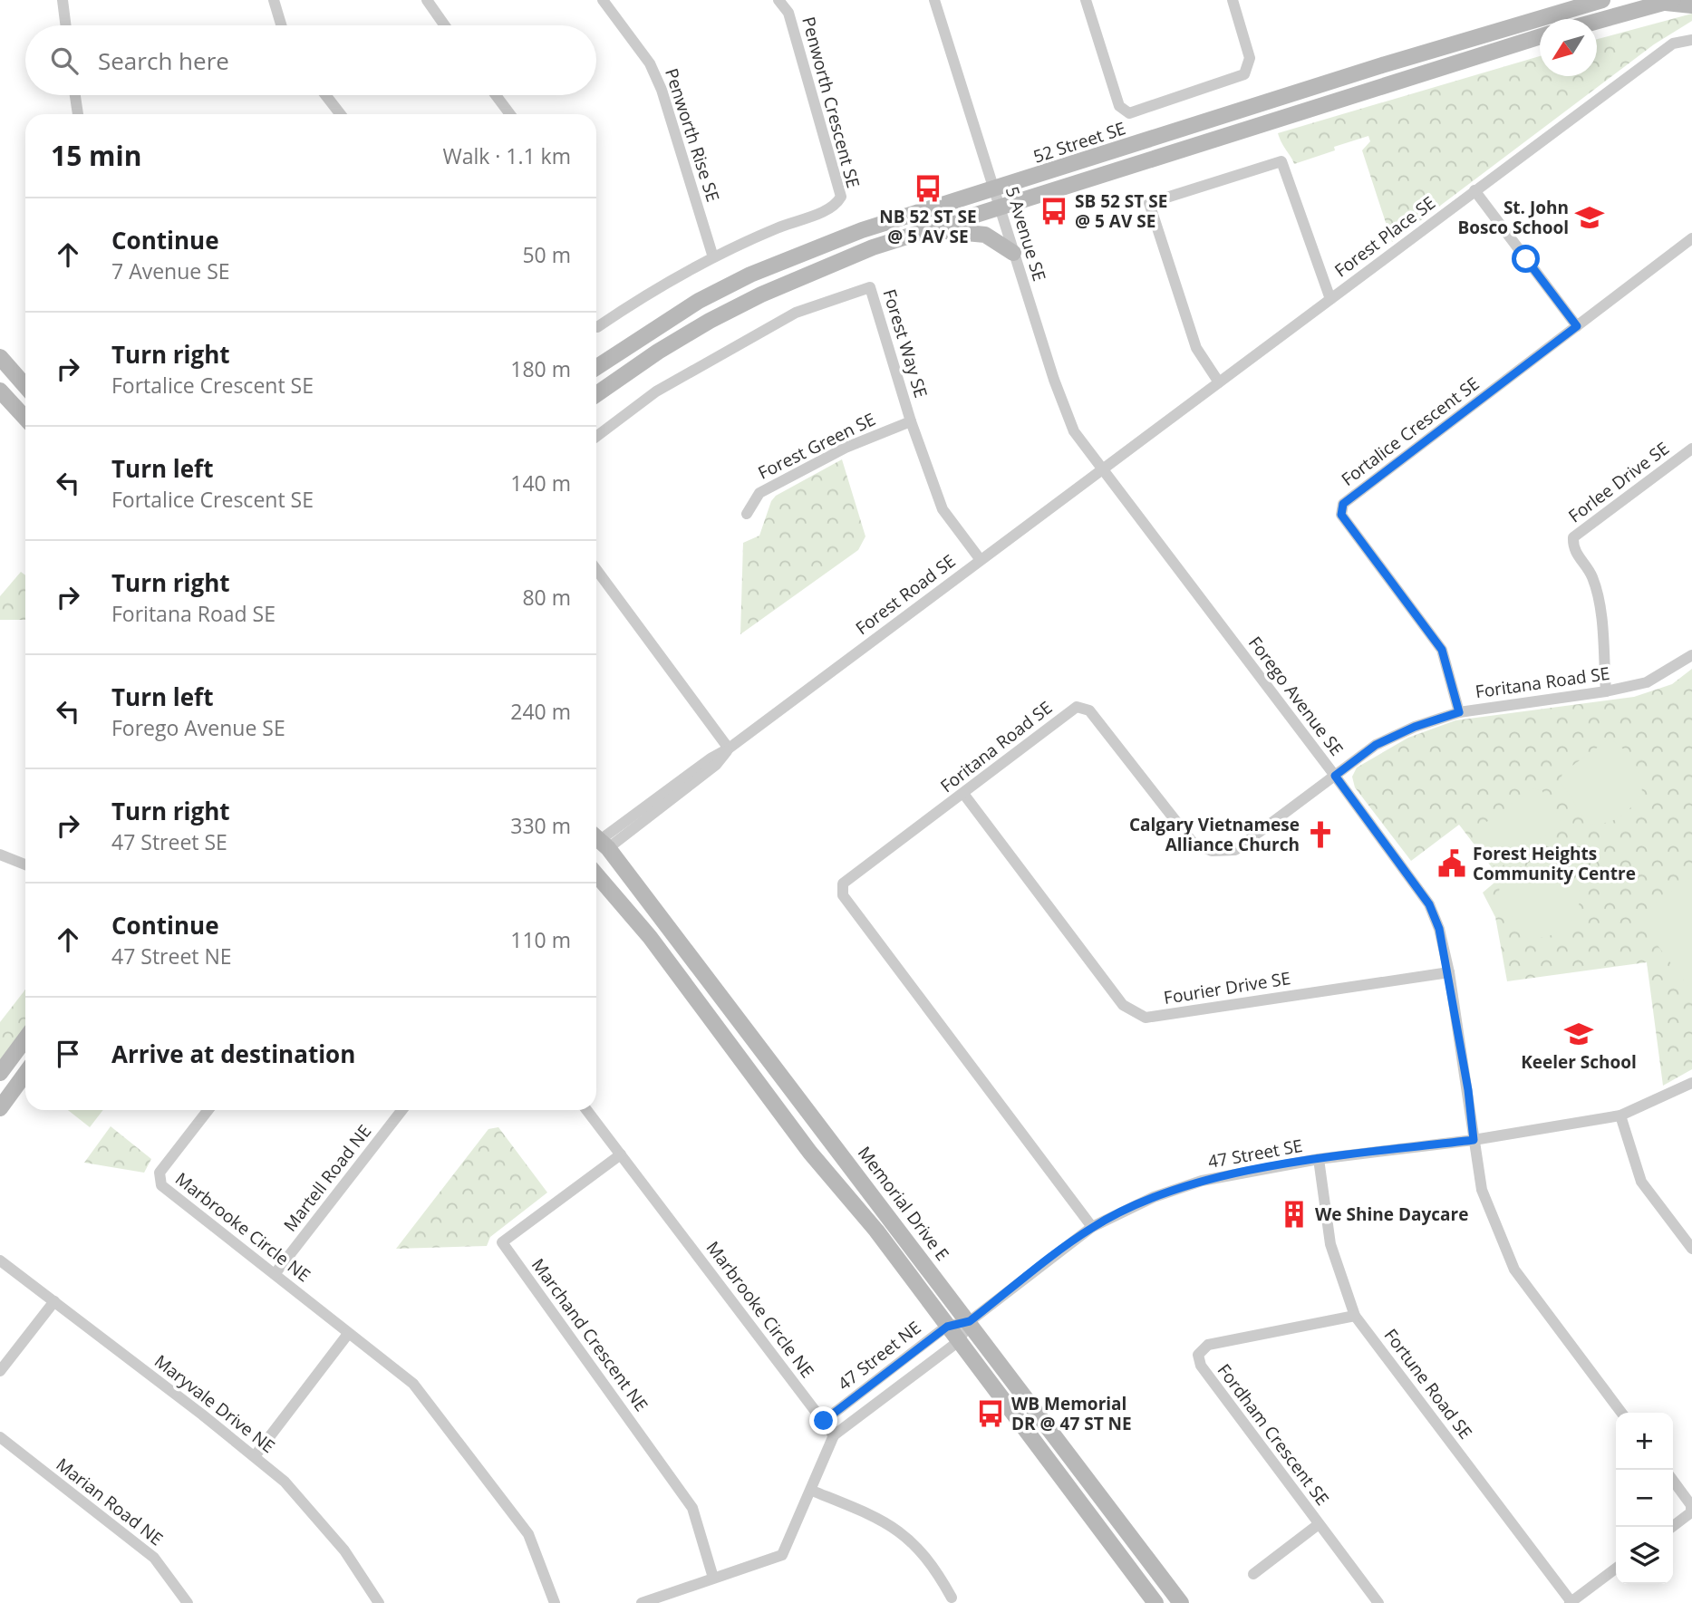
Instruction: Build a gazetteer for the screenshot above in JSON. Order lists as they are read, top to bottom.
{
  "streets": {
    "main road": ["52 Street SE", "Memorial Drive E"],
    "street": [
      "Penworth Crescent SE",
      "Penworth Rise SE",
      "5 Avenue SE",
      "Forest Place SE",
      "Forest Way SE",
      "Fortalice Crescent SE",
      "Forest Green SE",
      "Forlee Drive SE",
      "Forest Road SE",
      "Foritana Road SE",
      "Forego Avenue SE",
      "Fourier Drive SE",
      "47 Street SE",
      "Martell Road NE",
      "Marbrooke Circle NE",
      "Marchand Crescent NE",
      "47 Street NE",
      "Fortune Road SE",
      "Maryvale Drive NE",
      "Fordham Crescent SE",
      "Marian Road NE"
    ]
  },
  "crossings": [
    ["Penworth Crescent SE", "Penworth Rise SE"],
    ["52 Street SE", "5 Avenue SE"],
    ["5 Avenue SE", "Forest Place SE"],
    ["5 Avenue SE", "Forest Road SE"],
    ["5 Avenue SE", "Forego Avenue SE"],
    ["Forest Place SE", "Forest Road SE"],
    ["Forest Place SE", "Forego Avenue SE"],
    ["Forest Way SE", "Forest Green SE"],
    ["Forest Way SE", "Forest Road SE"],
    ["Fortalice Crescent SE", "Foritana Road SE"],
    ["Forlee Drive SE", "Foritana Road SE"],
    ["Forest Road SE", "Forego Avenue SE"],
    ["Forest Road SE", "Memorial Drive E"],
    ["Foritana Road SE", "Forego Avenue SE"],
    ["Foritana Road SE", "Fourier Drive SE"],
    ["Foritana Road SE", "47 Street SE"],
    ["Forego Avenue SE", "Fourier Drive SE"],
    ["Forego Avenue SE", "47 Street SE"],
    ["47 Street SE", "Memorial Drive E"],
    ["47 Street SE", "47 Street NE"],
    ["47 Street SE", "Fortune Road SE"],
    ["Martell Road NE", "Marbrooke Circle NE"],
    ["Memorial Drive E", "47 Street NE"],
    ["Marbrooke Circle NE", "Marchand Crescent NE"],
    ["Marbrooke Circle NE", "47 Street NE"],
    ["Fortune Road SE", "Fordham Crescent SE"]
  ],
  "places": {
    "bus stop": ["NB 52 ST SE @ 5 AV SE", "SB 52 ST SE @ 5 AV SE", "WB Memorial DR @ 47 ST NE"],
    "school or university": ["St. John Bosco School", "Keeler School"],
    "church": ["Calgary Vietnamese Alliance Church"],
    "public building": ["Forest Heights Community Centre"],
    "building": ["We Shine Daycare"]
  },
  "north": "bottom left",
  "page": {
    "search": "Search here",
    "heading": ["15 min", "Walk · 1.1 km"],
    "list": [
      ["Continue", "7 Avenue SE", "50 m"],
      ["Turn right", "Fortalice Crescent SE", "180 m"],
      ["Turn left", "Fortalice Crescent SE", "140 m"],
      ["Turn right", "Foritana Road SE", "80 m"],
      ["Turn left", "Forego Avenue SE", "240 m"],
      ["Turn right", "47 Street SE", "330 m"],
      ["Continue", "47 Street NE", "110 m"],
      "Arrive at destination"
    ],
    "map_buttons": ["+", "−"]
  }
}
